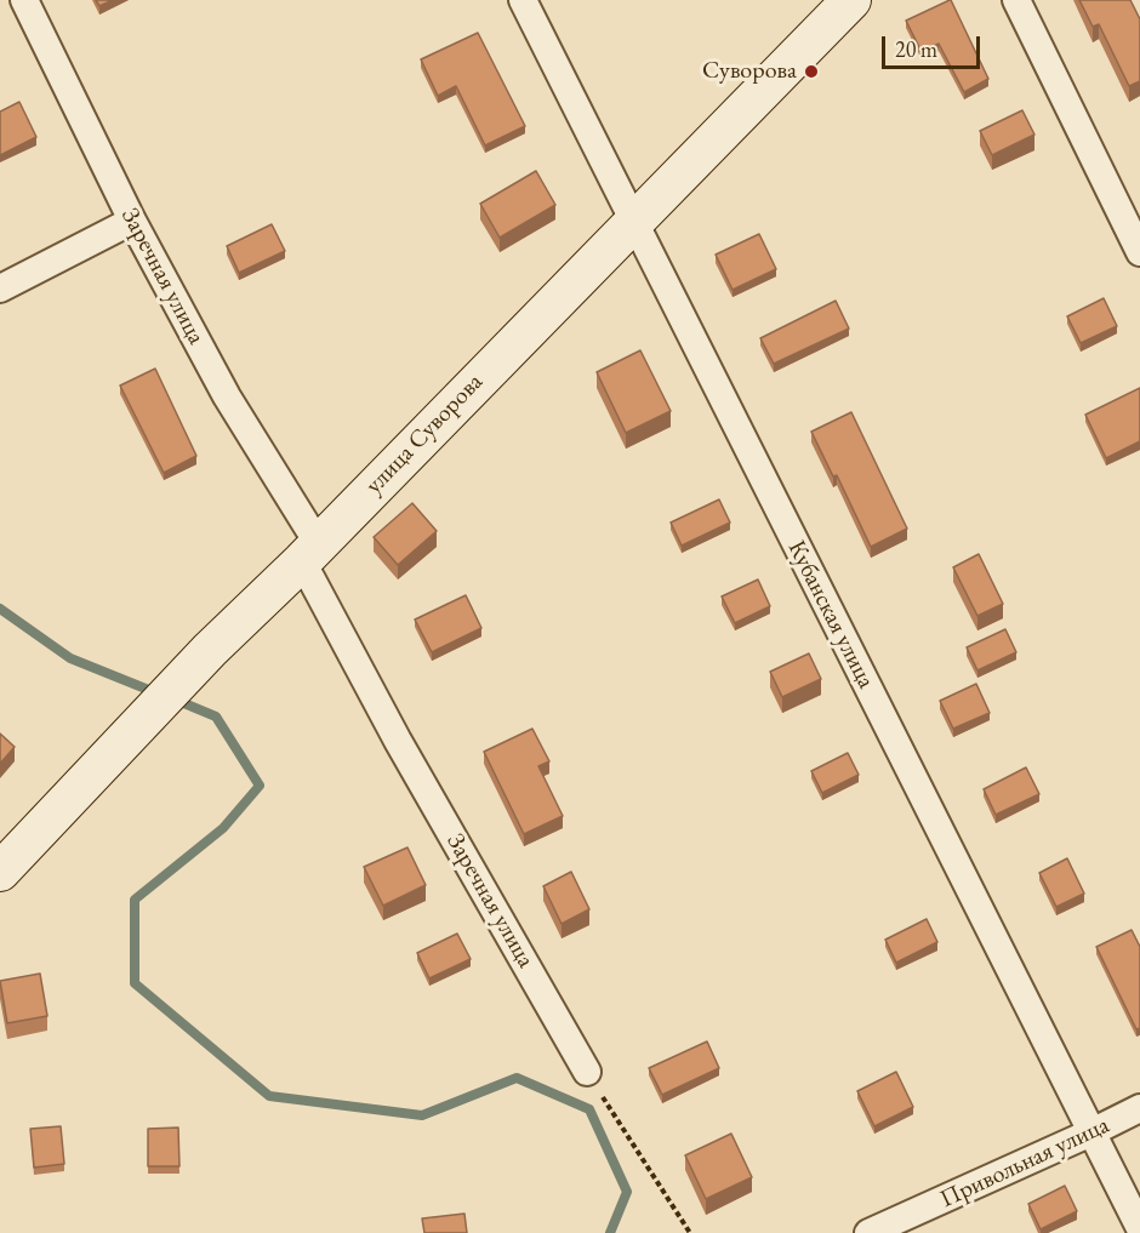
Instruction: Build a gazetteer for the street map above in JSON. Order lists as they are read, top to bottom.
{
  "streets": {
    "street": [
      "Заречная улица",
      "улица Суворова",
      "Кубанская улица",
      "Привольная улица"
    ]
  },
  "crossings": [
    ["Заречная улица", "улица Суворова"],
    ["улица Суворова", "Кубанская улица"],
    ["Кубанская улица", "Привольная улица"]
  ],
  "places": ["Суворова"],
  "scale_bar": "20 m"
}
